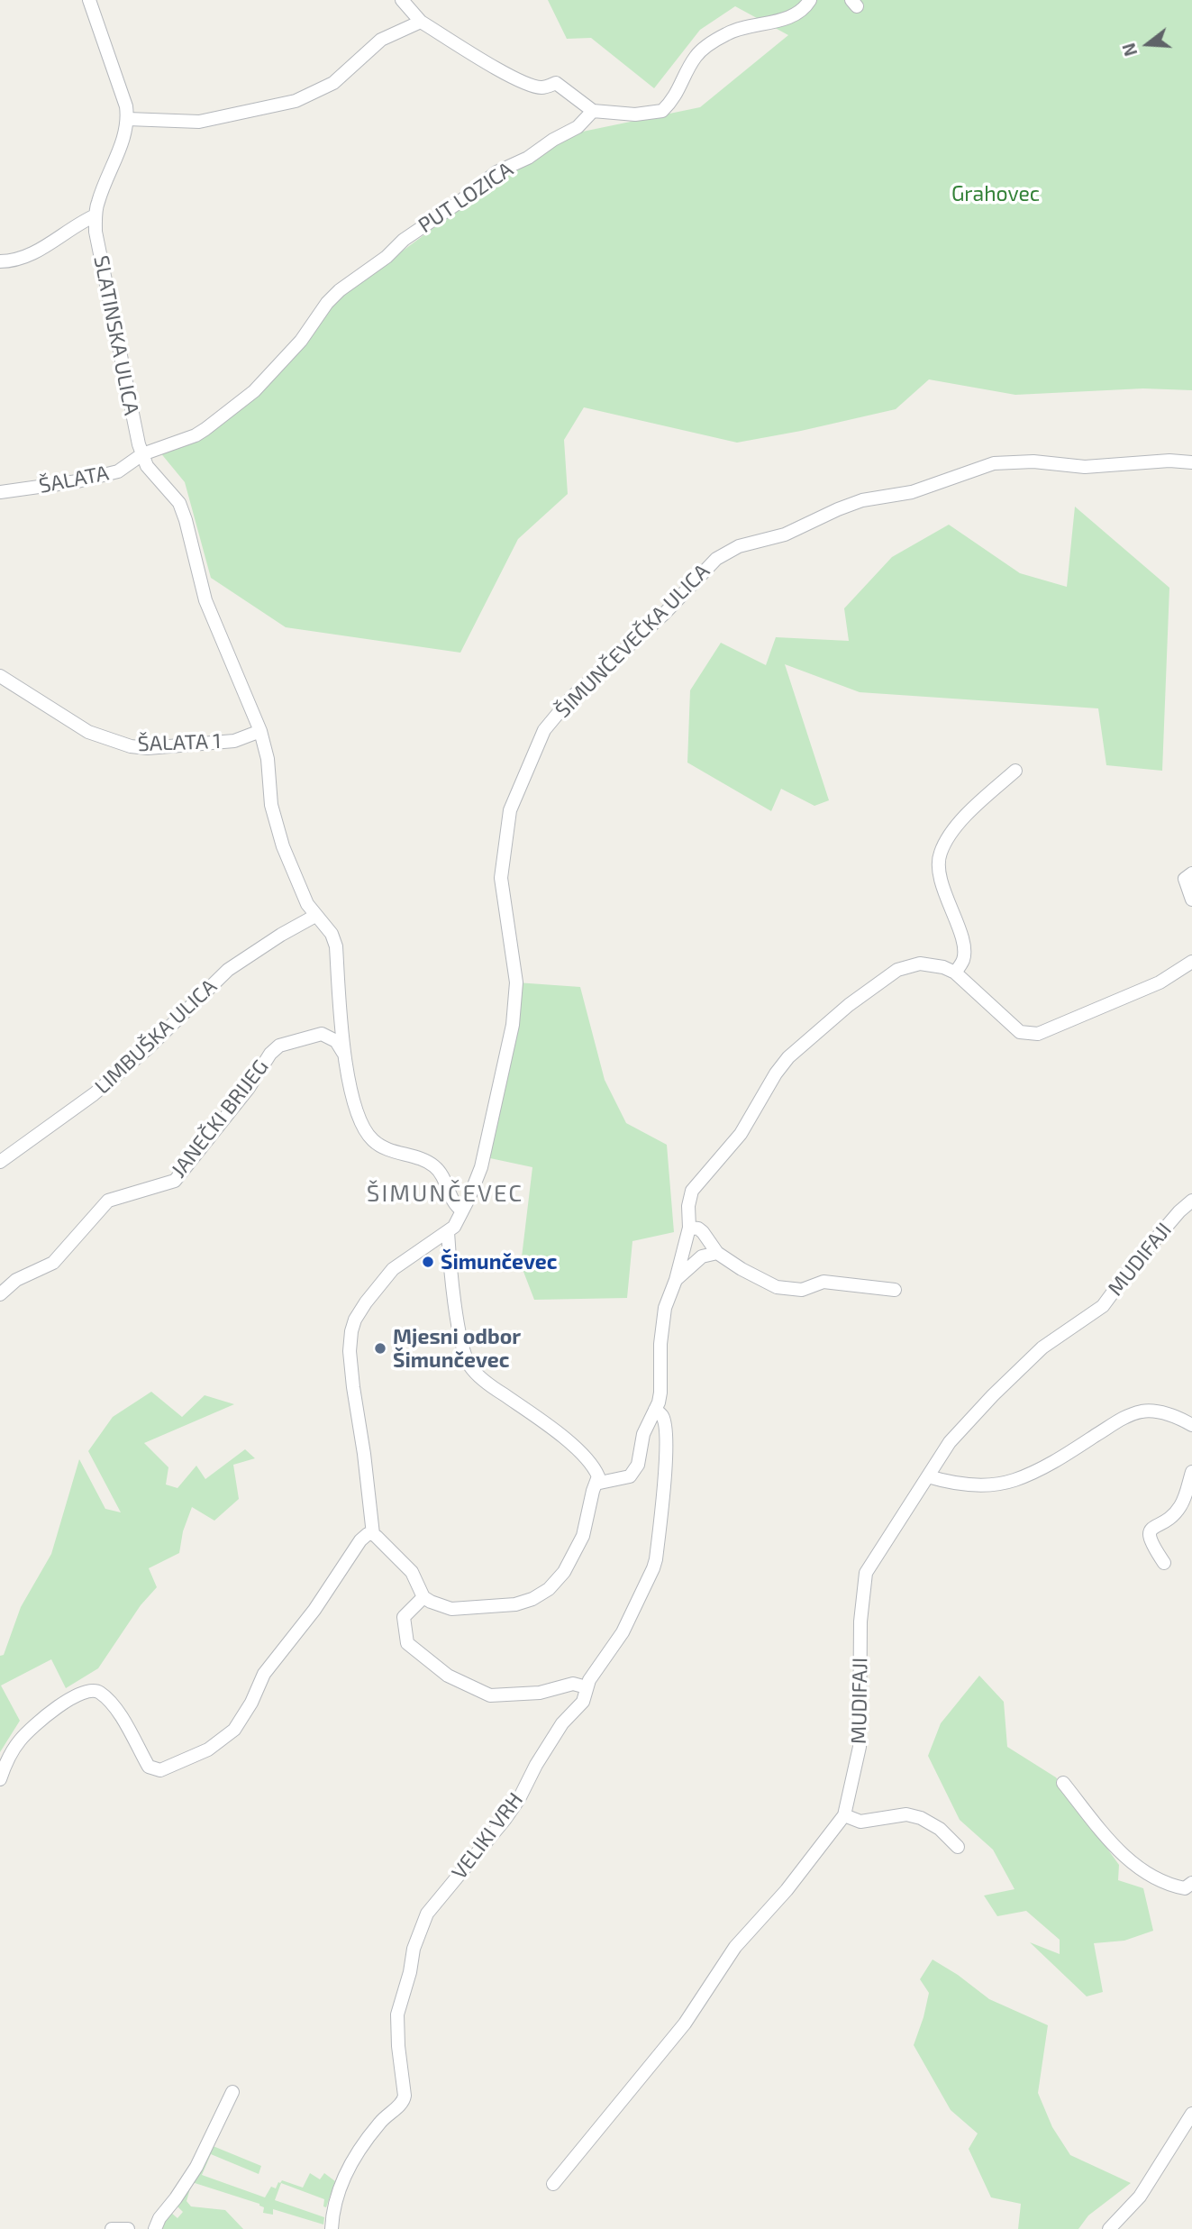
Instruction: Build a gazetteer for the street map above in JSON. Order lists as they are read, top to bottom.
{
  "streets": {
    "street": [
      "PUT LOZICA",
      "SLATINSKA ULICA",
      "ŠALATA",
      "ŠIMUNČEVEČKA ULICA",
      "ŠALATA 1",
      "LIMBUŠKA ULICA",
      "JANEČKI BRIJEG",
      "MUDIFAJI",
      "VELIKI VRH"
    ]
  },
  "crossings": [
    ["PUT LOZICA", "SLATINSKA ULICA"],
    ["PUT LOZICA", "ŠALATA"],
    ["SLATINSKA ULICA", "ŠALATA"]
  ],
  "districts": ["ŠIMUNČEVEC"],
  "parks": ["Grahovec"],
  "places": ["Šimunčevec", "Mjesni odbor Šimunčevec"],
  "north": "left"
}
